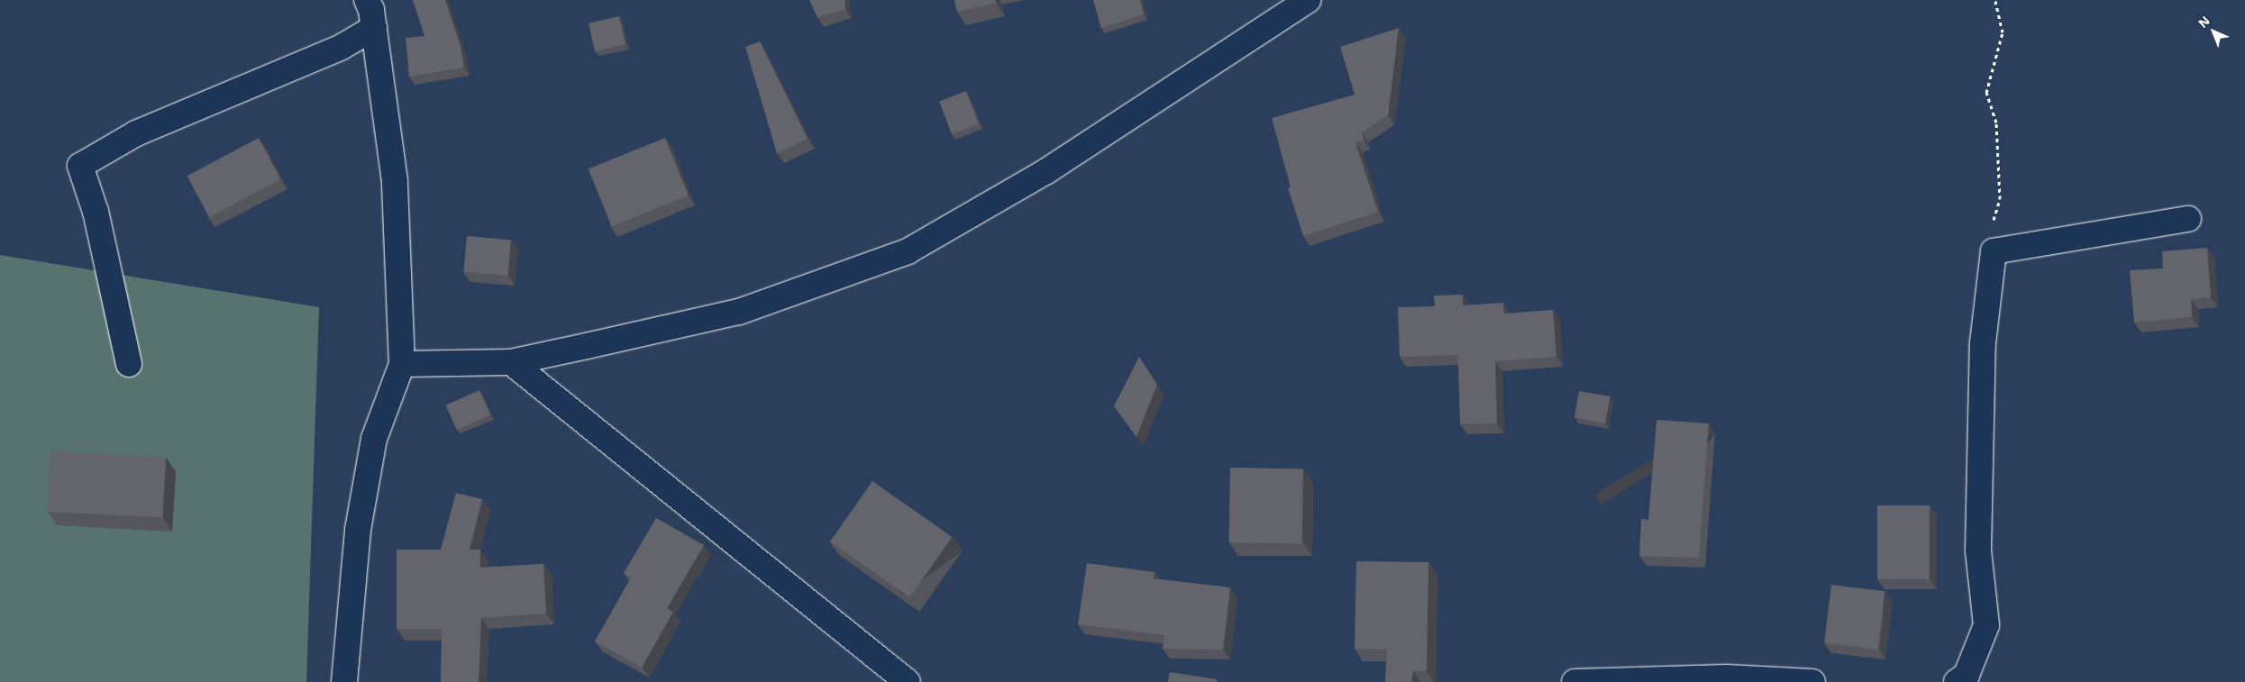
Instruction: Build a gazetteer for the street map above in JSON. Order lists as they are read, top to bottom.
{
  "north": "top left"
}
